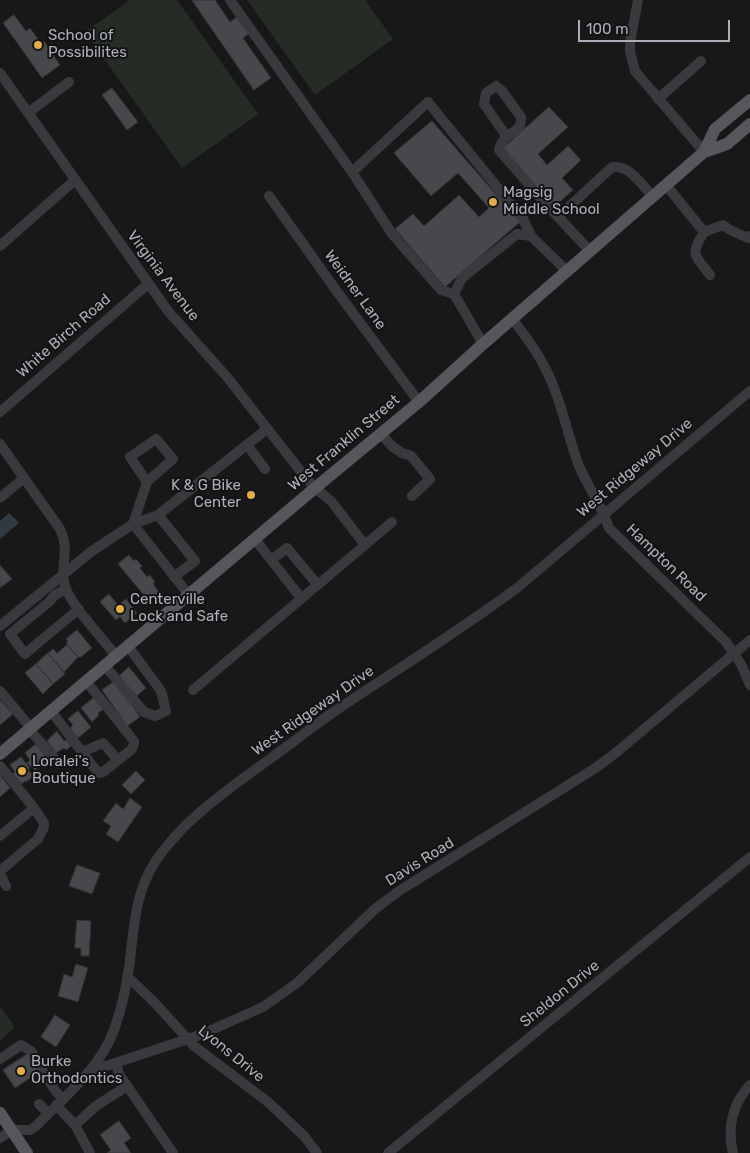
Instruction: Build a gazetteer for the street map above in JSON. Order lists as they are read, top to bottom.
{
  "streets": {
    "main road": ["West Franklin Street"],
    "street": [
      "Virginia Avenue",
      "Weidner Lane",
      "White Birch Road",
      "West Ridgeway Drive",
      "Hampton Road",
      "Davis Road",
      "Sheldon Drive",
      "Lyons Drive"
    ]
  },
  "crossings": [
    ["Virginia Avenue", "White Birch Road"],
    ["Virginia Avenue", "West Franklin Street"],
    ["Weidner Lane", "West Franklin Street"],
    ["West Franklin Street", "Hampton Road"],
    ["West Ridgeway Drive", "Hampton Road"],
    ["West Ridgeway Drive", "Davis Road"],
    ["West Ridgeway Drive", "Lyons Drive"],
    ["Hampton Road", "Davis Road"],
    ["Davis Road", "Lyons Drive"]
  ],
  "places": [
    "School of Possibilites",
    "Magsig Middle School",
    "K & G Bike Center",
    "Centerville Lock and Safe",
    "Loralei's Boutique",
    "Burke Orthodontics"
  ],
  "scale_bar": "100 m"
}
